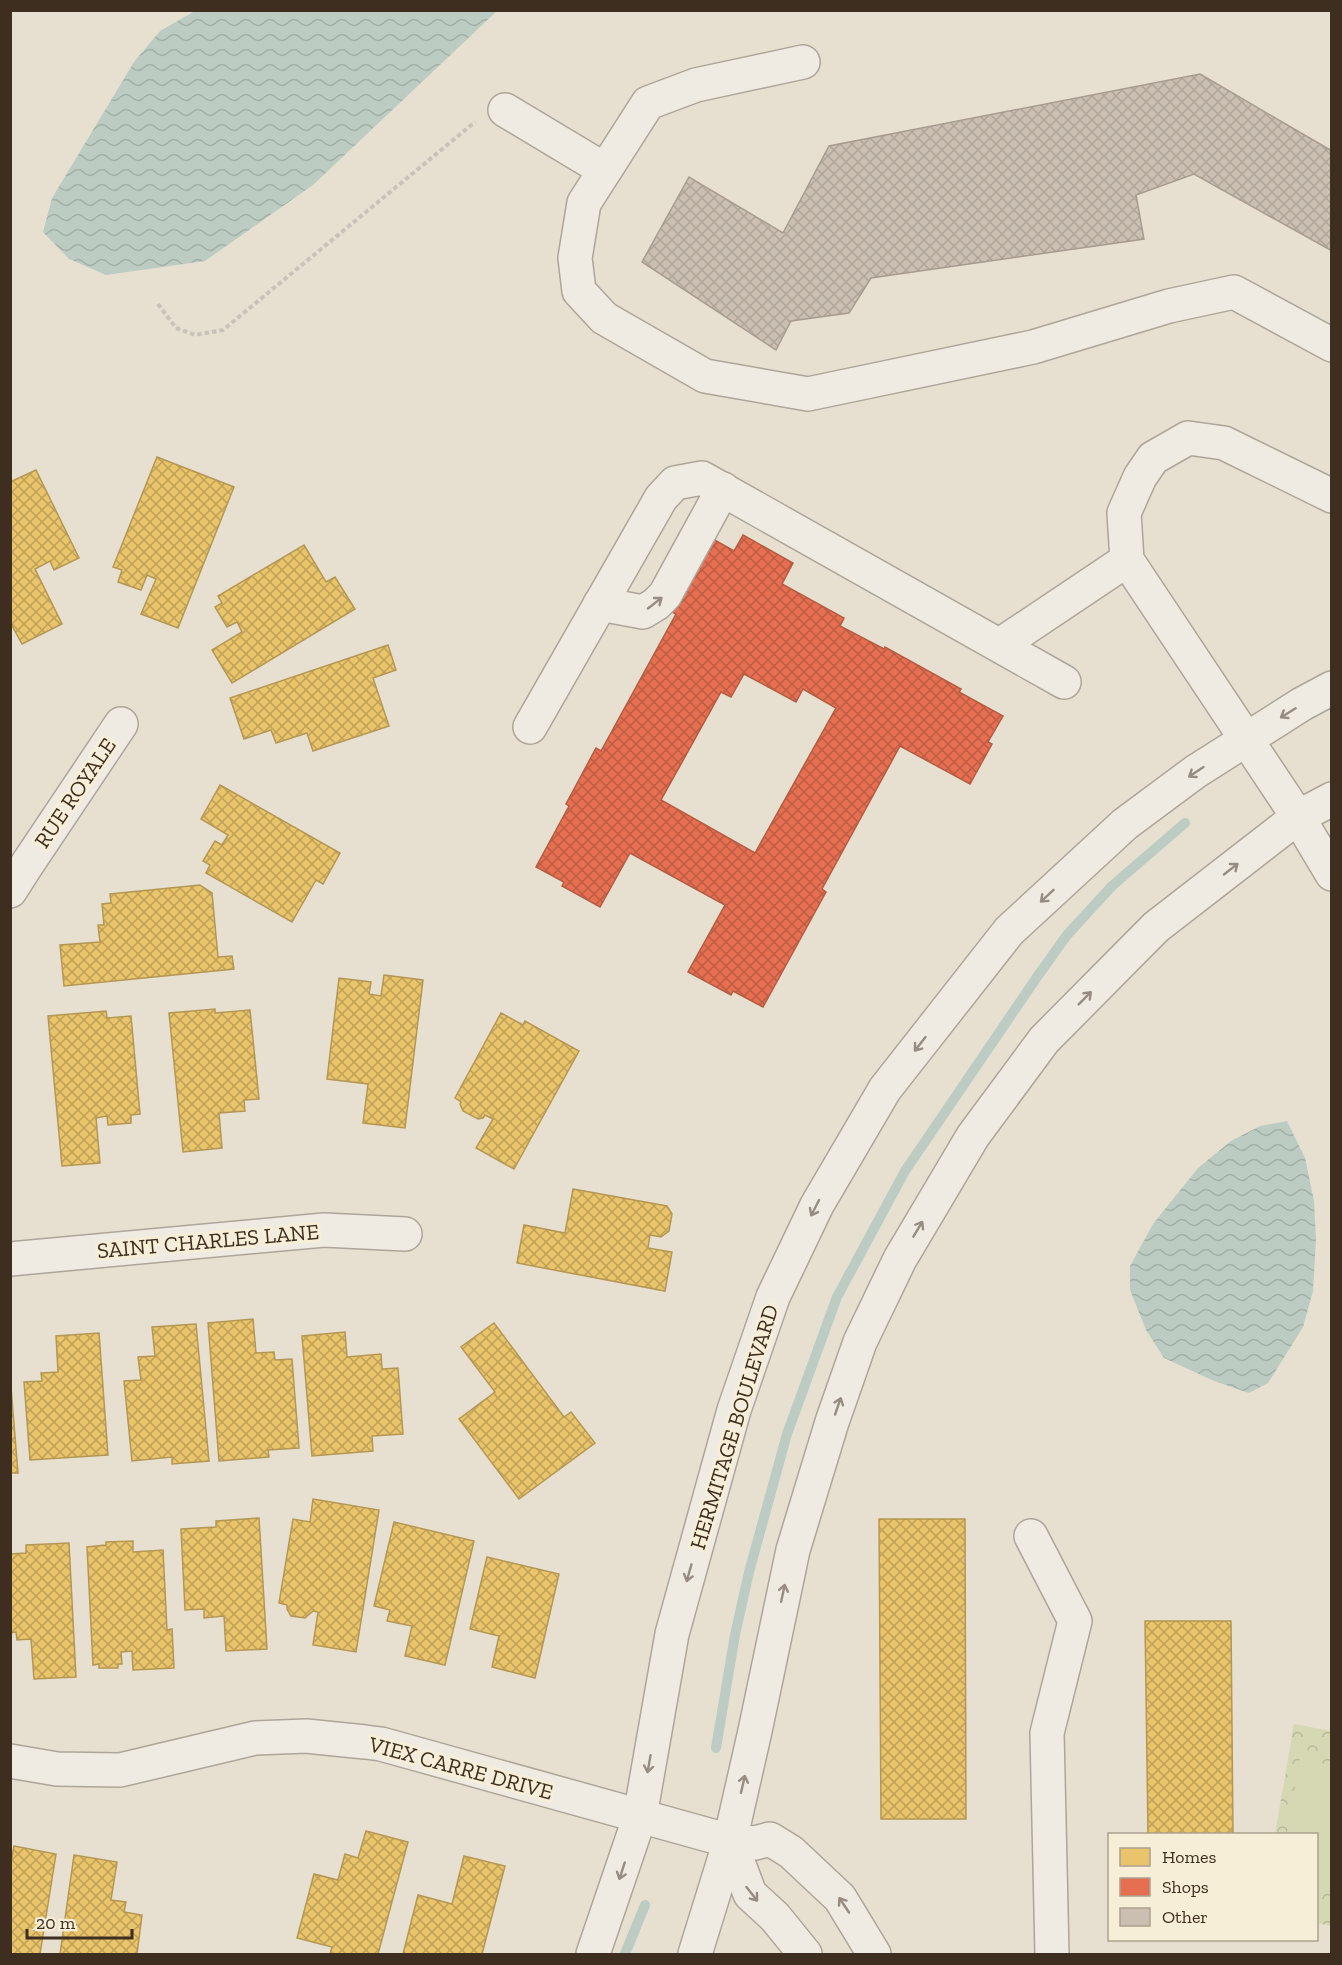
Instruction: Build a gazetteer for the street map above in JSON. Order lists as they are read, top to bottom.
{
  "streets": {
    "street": [
      "RUE ROYALE",
      "SAINT CHARLES LANE",
      "HERMITAGE BOULEVARD",
      "VIEX CARRE DRIVE"
    ]
  },
  "crossings": [
    ["HERMITAGE BOULEVARD", "VIEX CARRE DRIVE"]
  ],
  "legend": ["Homes", "Shops", "Other"],
  "scale_bar": "20 m"
}
